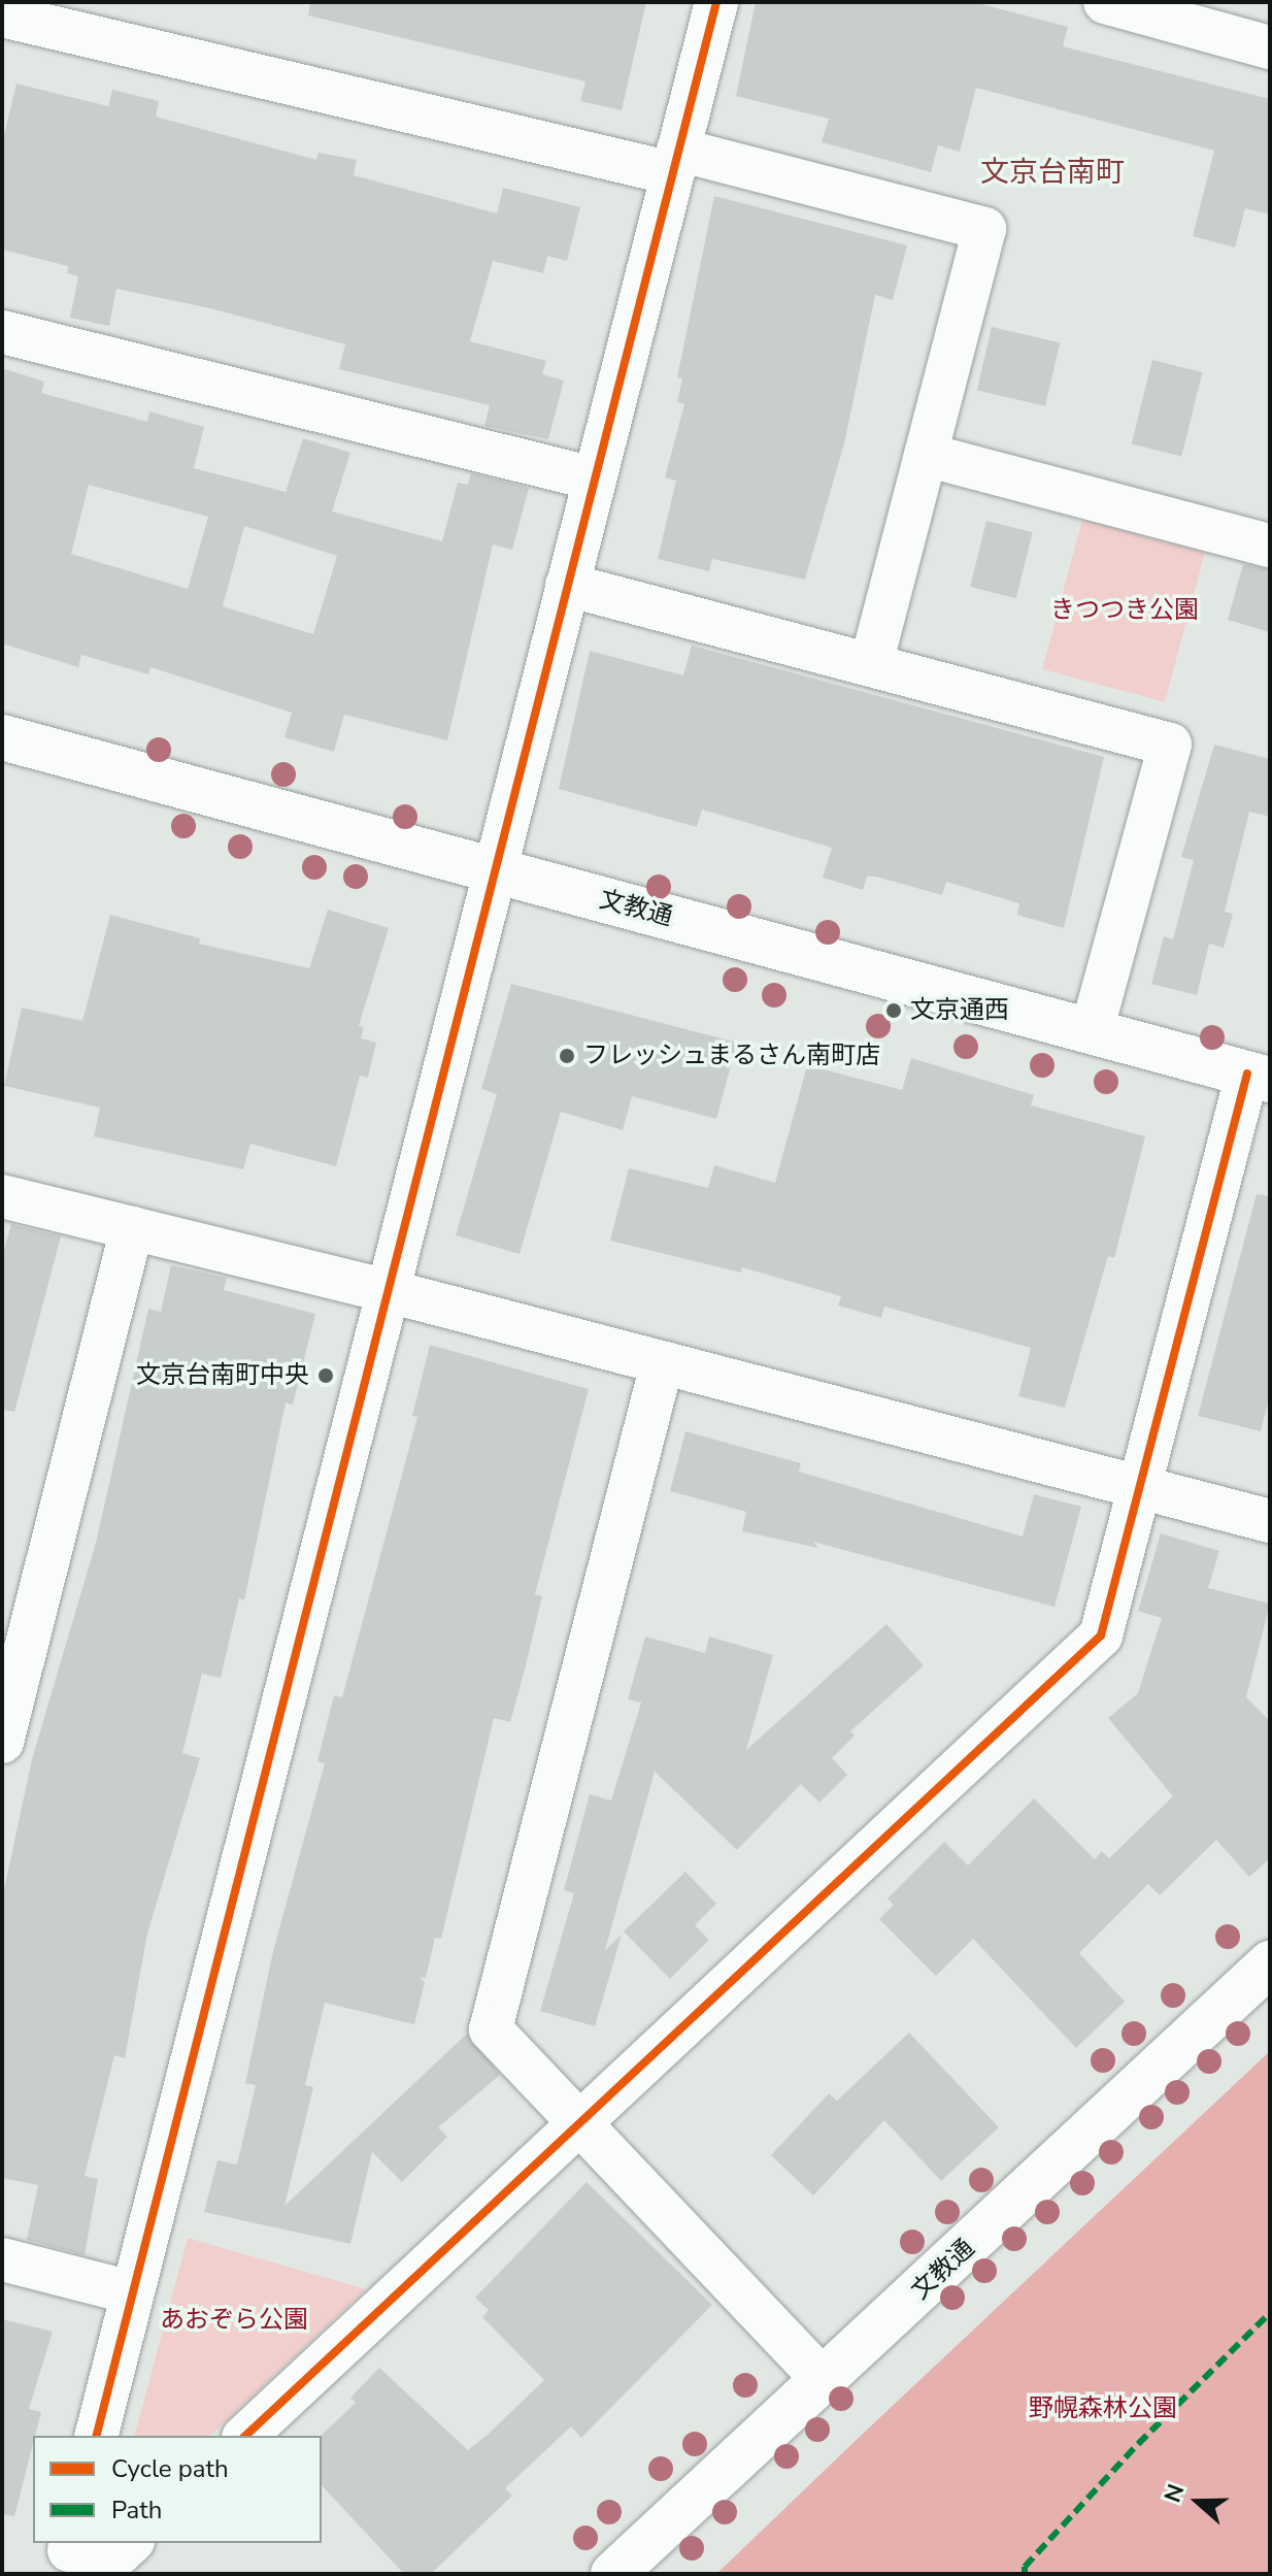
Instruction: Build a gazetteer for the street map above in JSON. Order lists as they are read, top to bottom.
{
  "streets": {
    "street": ["文教通"]
  },
  "districts": ["文京台南町"],
  "parks": ["きつつき公園", "あおぞら公園", "野幌森林公園"],
  "places": ["文京通西", "フレッシュまるさん南町店", "文京台南町中央"],
  "legend": ["Cycle path", "Path"],
  "north": "left"
}
